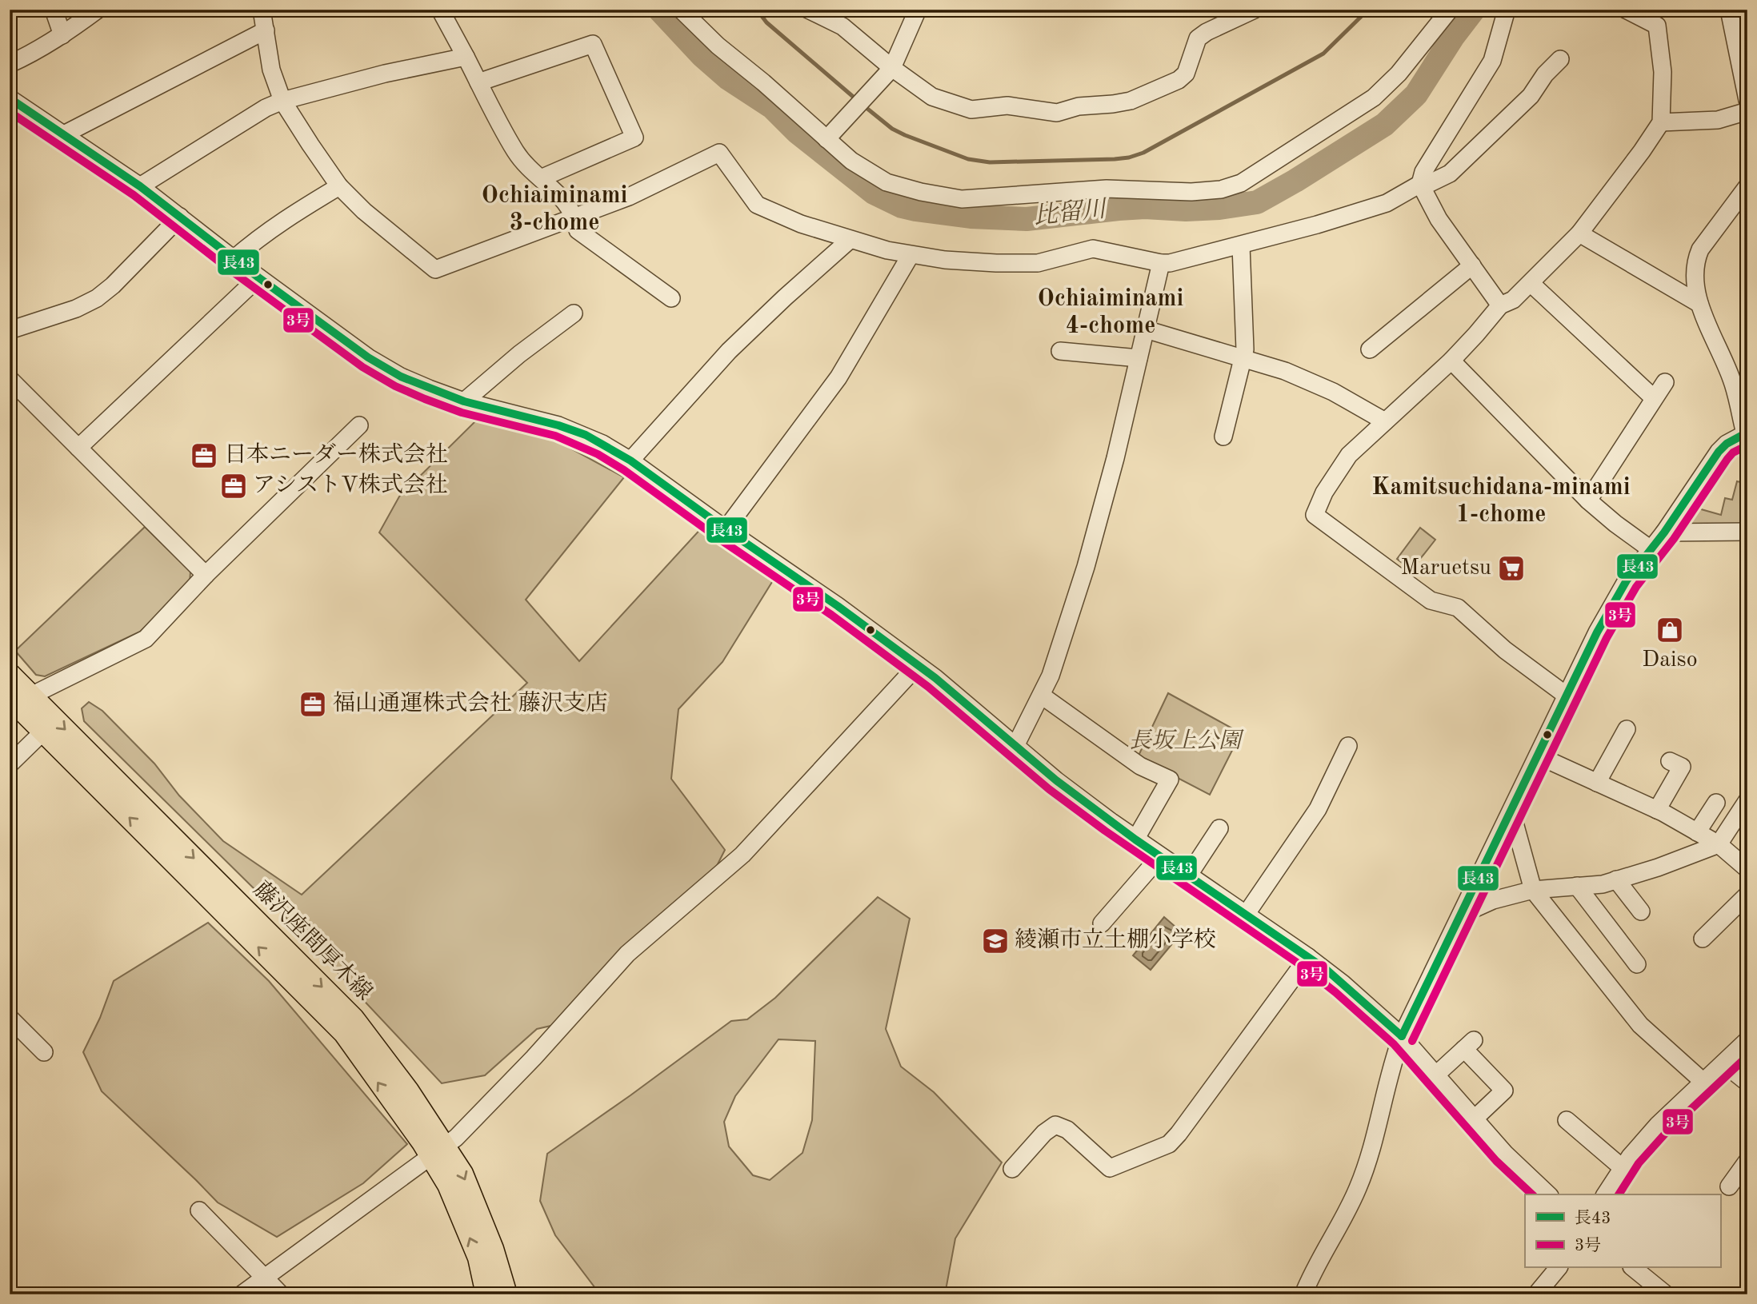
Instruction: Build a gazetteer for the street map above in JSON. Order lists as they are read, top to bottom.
{
  "streets": {
    "main road": ["藤沢座間厚木線"]
  },
  "districts": ["Ochiaiminami 3-chome", "Ochiaiminami 4-chome", "Kamitsuchidana-minami 1-chome"],
  "water": ["比留川"],
  "parks": ["長坂上公園"],
  "places": {
    "office": ["日本ニーダー株式会社", "アシストV株式会社", "福山通運株式会社 藤沢支店"],
    "supermarket": ["Maruetsu"],
    "shop": ["Daiso"],
    "school or university": ["綾瀬市立土棚小学校"]
  },
  "lines": ["transit line 長43", "transit line 3号"],
  "legend": ["長43", "3号"]
}
